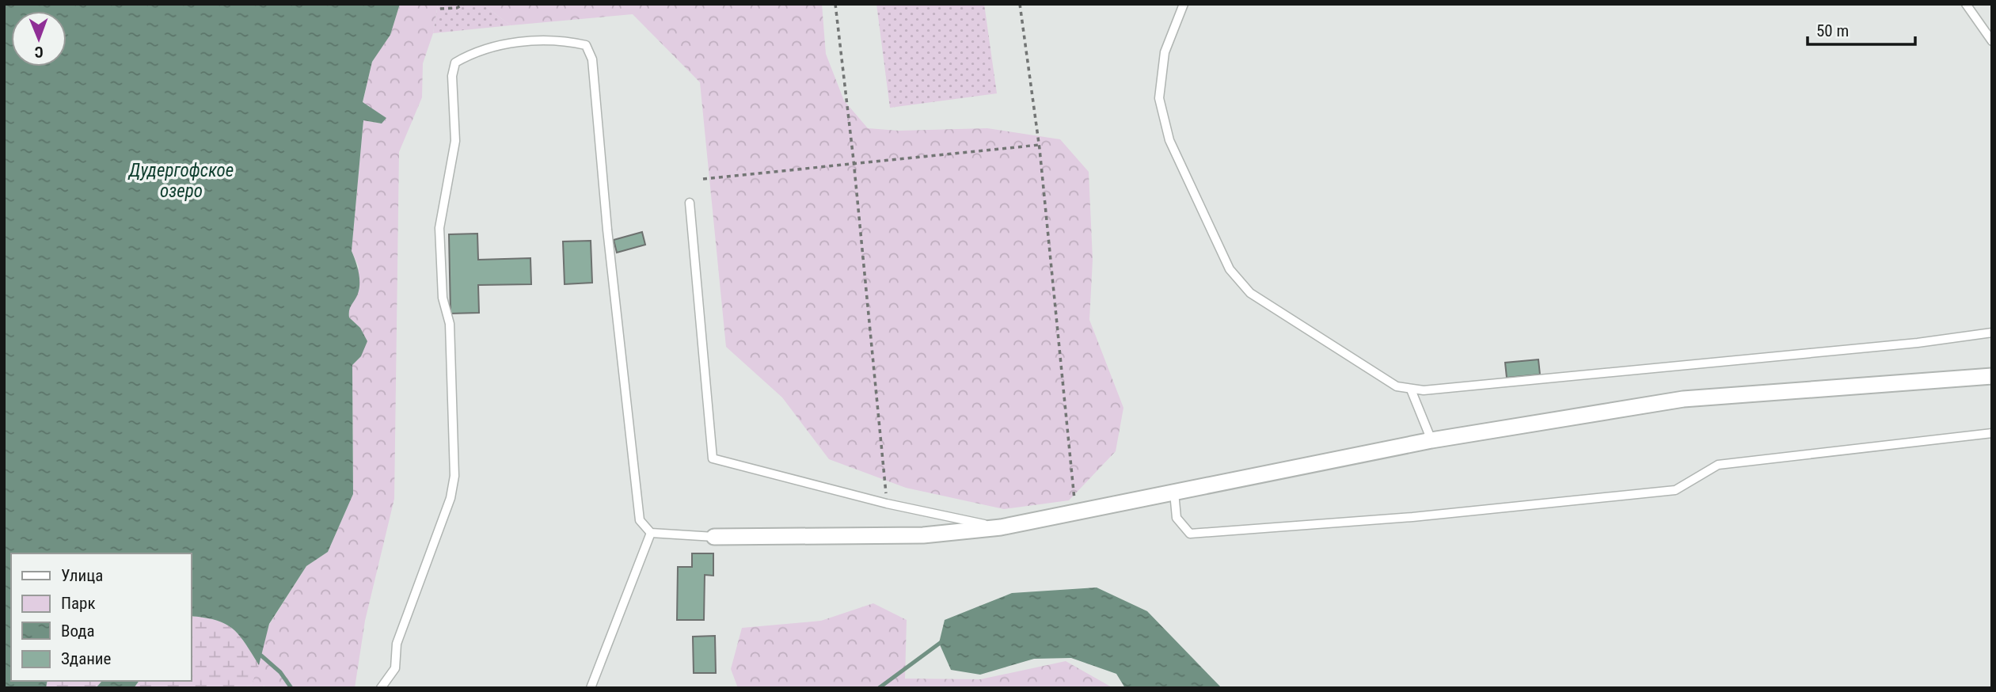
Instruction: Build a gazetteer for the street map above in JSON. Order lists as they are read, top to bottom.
{
  "water": ["Дудергофское озеро"],
  "legend": [
    "Улица",
    "Парк",
    "Вода",
    "Здание"
  ],
  "scale_bar": "50 m",
  "north": "bottom"
}
